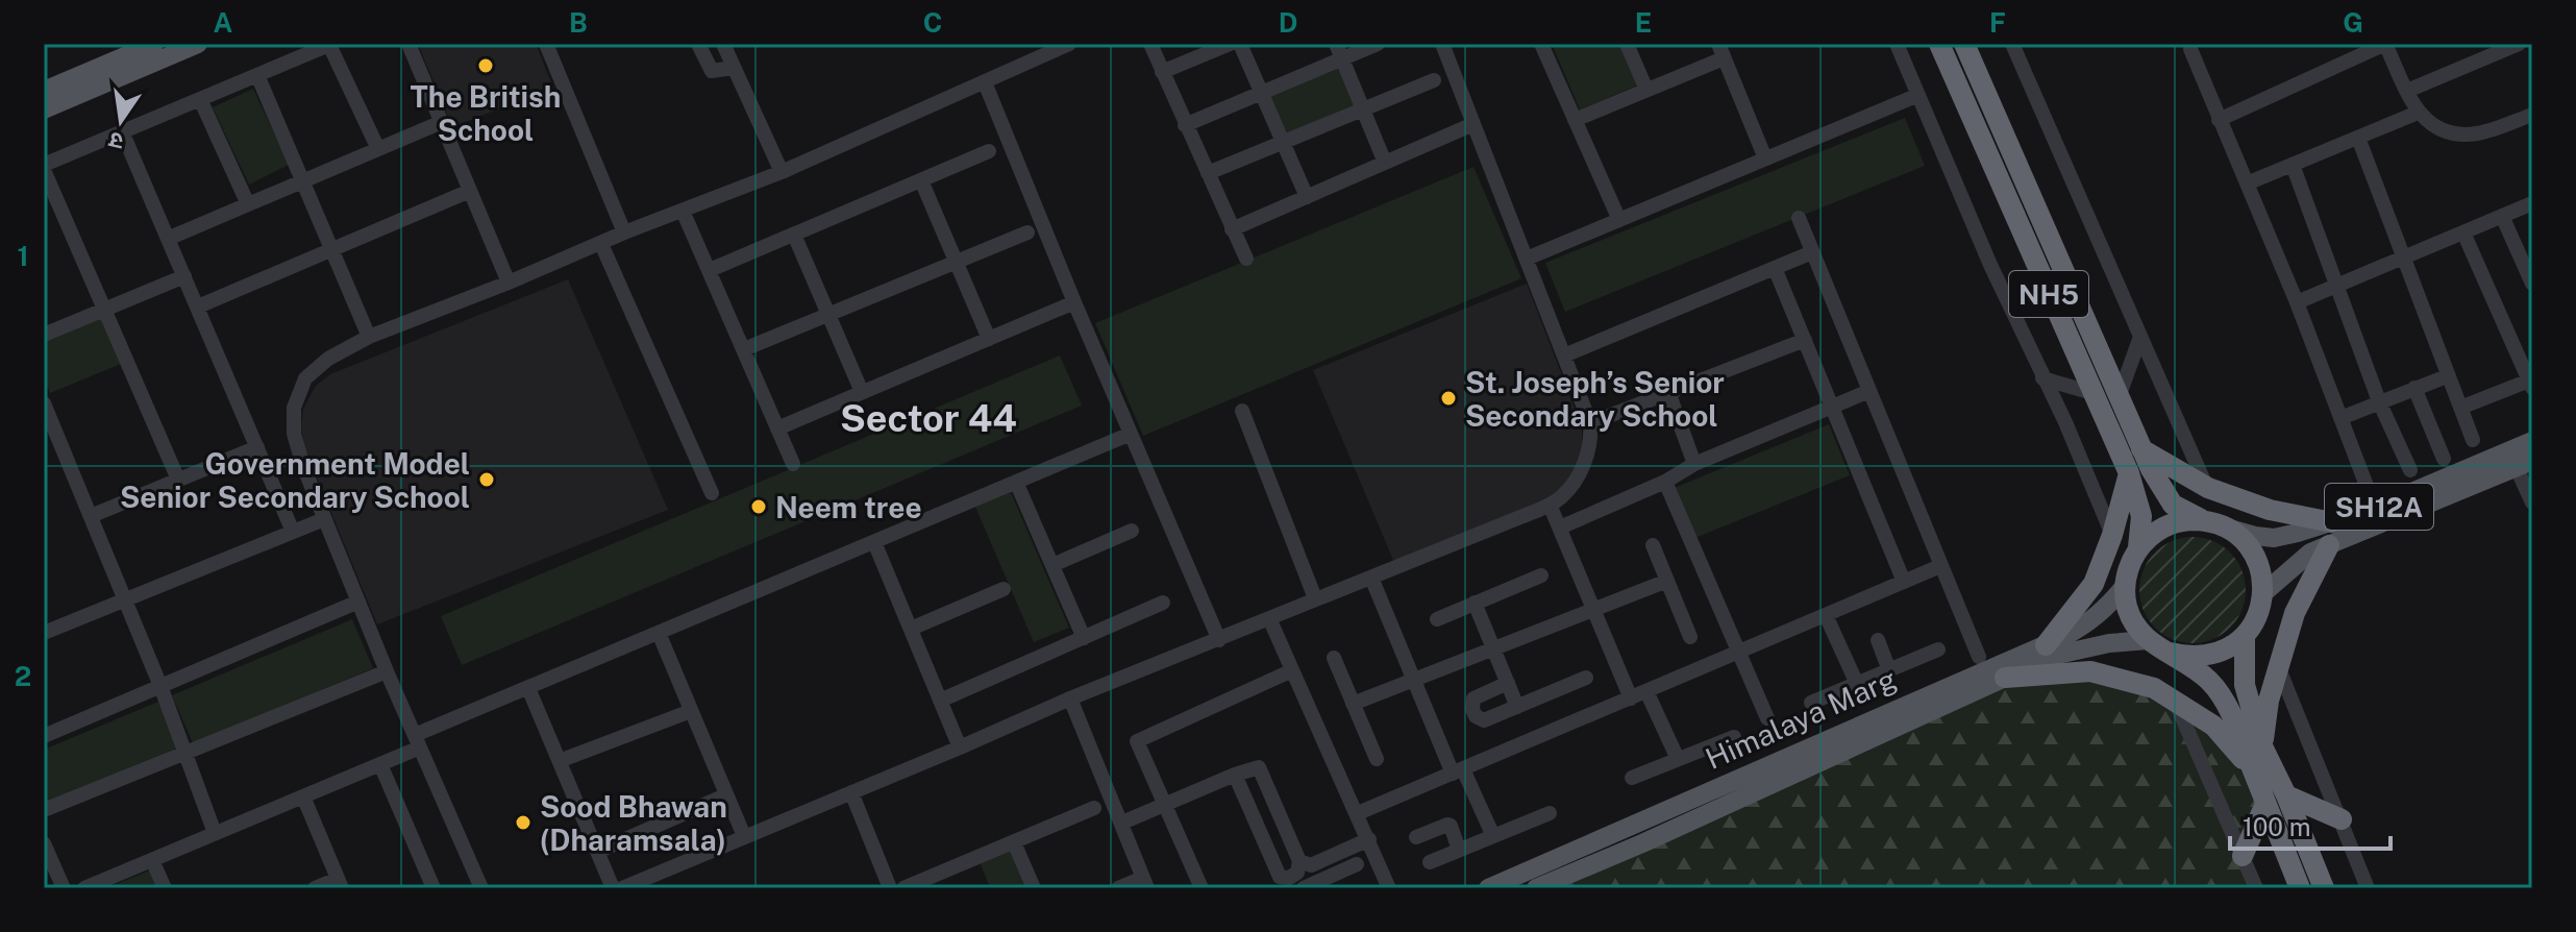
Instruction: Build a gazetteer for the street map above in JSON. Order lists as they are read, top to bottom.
{
  "streets": {
    "highway": ["NH5"],
    "main road": ["SH12A", "Himalaya Marg"]
  },
  "crossings": [
    ["NH5", "SH12A"],
    ["NH5", "Himalaya Marg"],
    ["SH12A", "Himalaya Marg"]
  ],
  "districts": ["Sector 44"],
  "places": [
    "The British School",
    "St. Joseph’s Senior Secondary School",
    "Government Model Senior Secondary School",
    "Neem tree",
    "Sood Bhawan (Dharamsala)"
  ],
  "scale_bar": "100 m",
  "north": "bottom",
  "grid": {
    "columns": [
      "A",
      "B",
      "C",
      "D",
      "E",
      "F",
      "G"
    ],
    "rows": ["1", "2"]
  }
}
